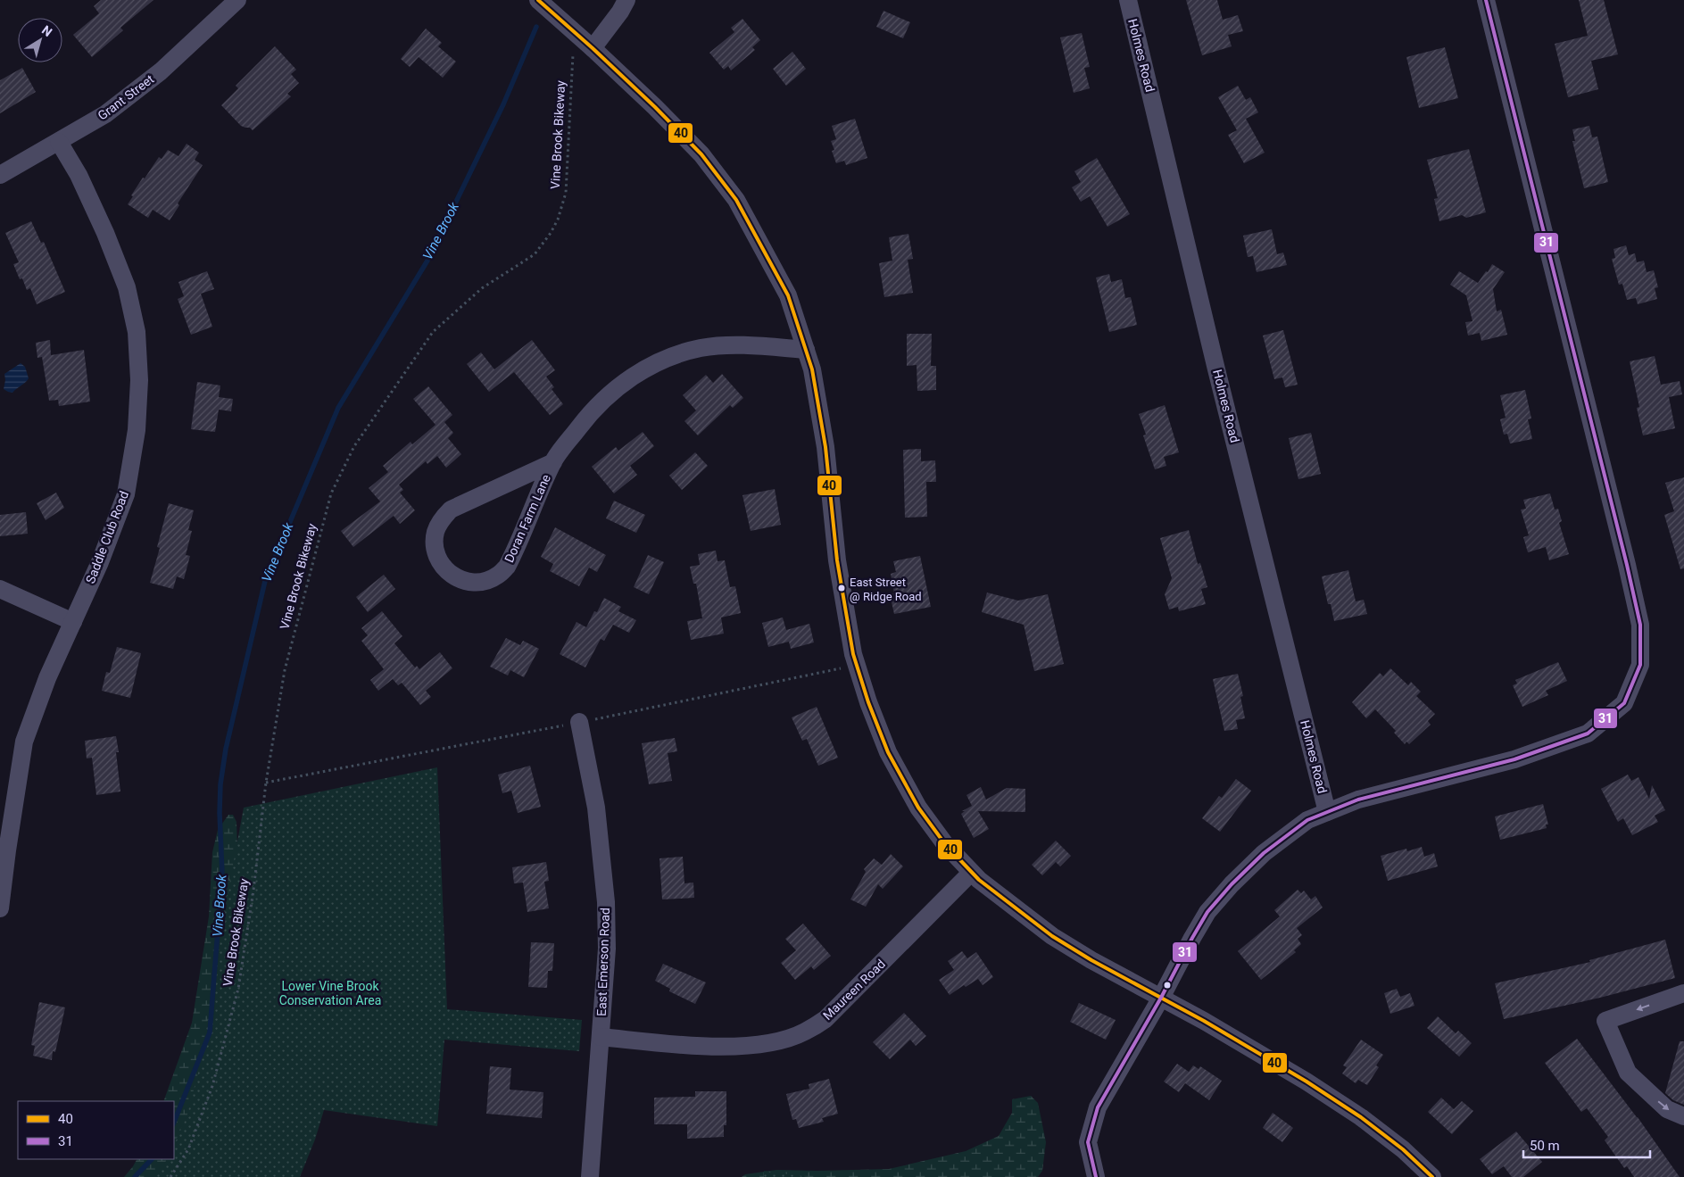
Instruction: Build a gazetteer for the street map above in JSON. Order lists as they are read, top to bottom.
{
  "streets": {
    "street": [
      "Holmes Road",
      "Grant Street",
      "Doran Farm Lane",
      "Saddle Club Road",
      "East Emerson Road",
      "Maureen Road"
    ],
    "path": ["Vine Brook Bikeway"]
  },
  "crossings": [
    ["Grant Street", "Saddle Club Road"],
    ["East Emerson Road", "Maureen Road"]
  ],
  "water": ["Vine Brook"],
  "parks": ["Lower Vine Brook Conservation Area"],
  "places": ["East Street @ Ridge Road"],
  "lines": ["transit line 40", "transit line 31"],
  "legend": ["40", "31"],
  "scale_bar": "50 m",
  "north": "top right"
}
